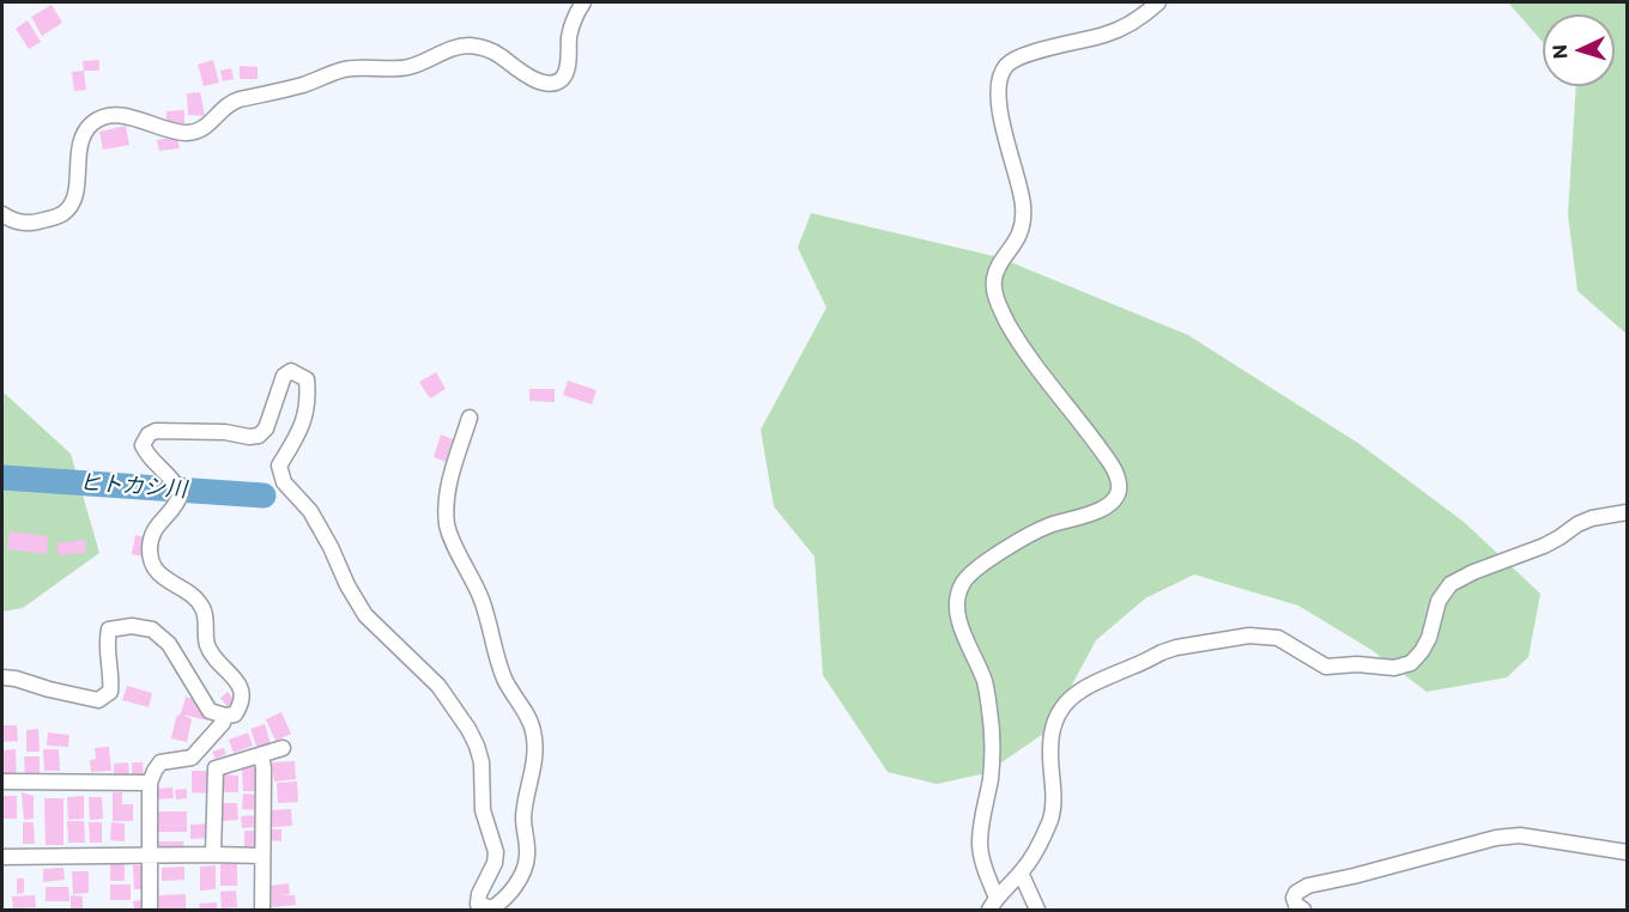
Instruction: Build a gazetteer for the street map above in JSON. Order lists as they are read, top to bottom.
{
  "water": ["ヒトカシ川"],
  "north": "left"
}
